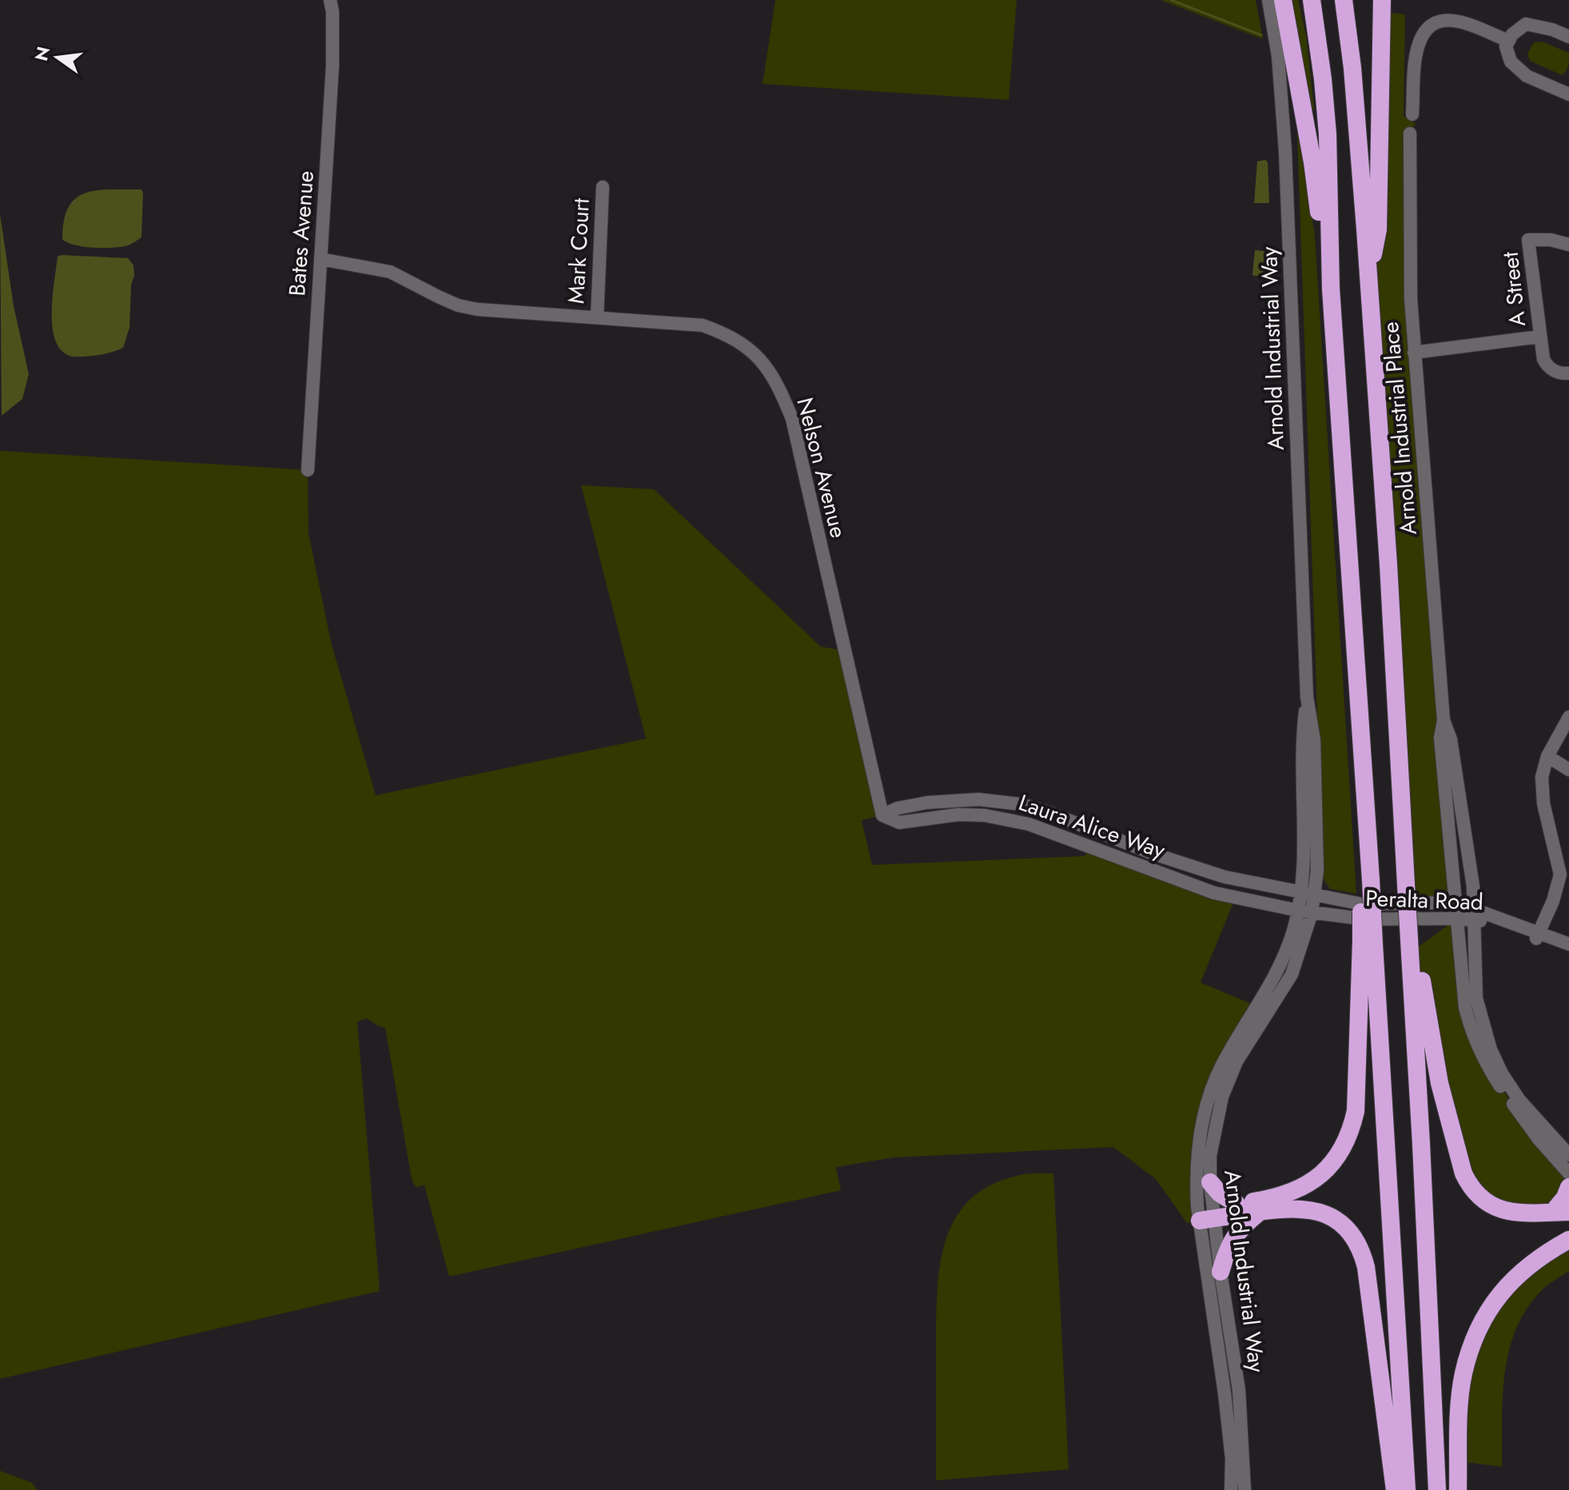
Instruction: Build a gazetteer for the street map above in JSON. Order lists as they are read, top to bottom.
{
  "streets": {
    "street": [
      "Bates Avenue",
      "Mark Court",
      "A Street",
      "Arnold Industrial Way",
      "Arnold Industrial Place",
      "Nelson Avenue",
      "Laura Alice Way",
      "Peralta Road"
    ]
  },
  "crossings": [
    ["Bates Avenue", "Nelson Avenue"],
    ["Mark Court", "Nelson Avenue"],
    ["A Street", "Arnold Industrial Place"],
    ["Arnold Industrial Way", "Laura Alice Way"],
    ["Arnold Industrial Way", "Peralta Road"],
    ["Arnold Industrial Place", "Peralta Road"],
    ["Nelson Avenue", "Laura Alice Way"],
    ["Laura Alice Way", "Peralta Road"]
  ],
  "north": "left"
}
